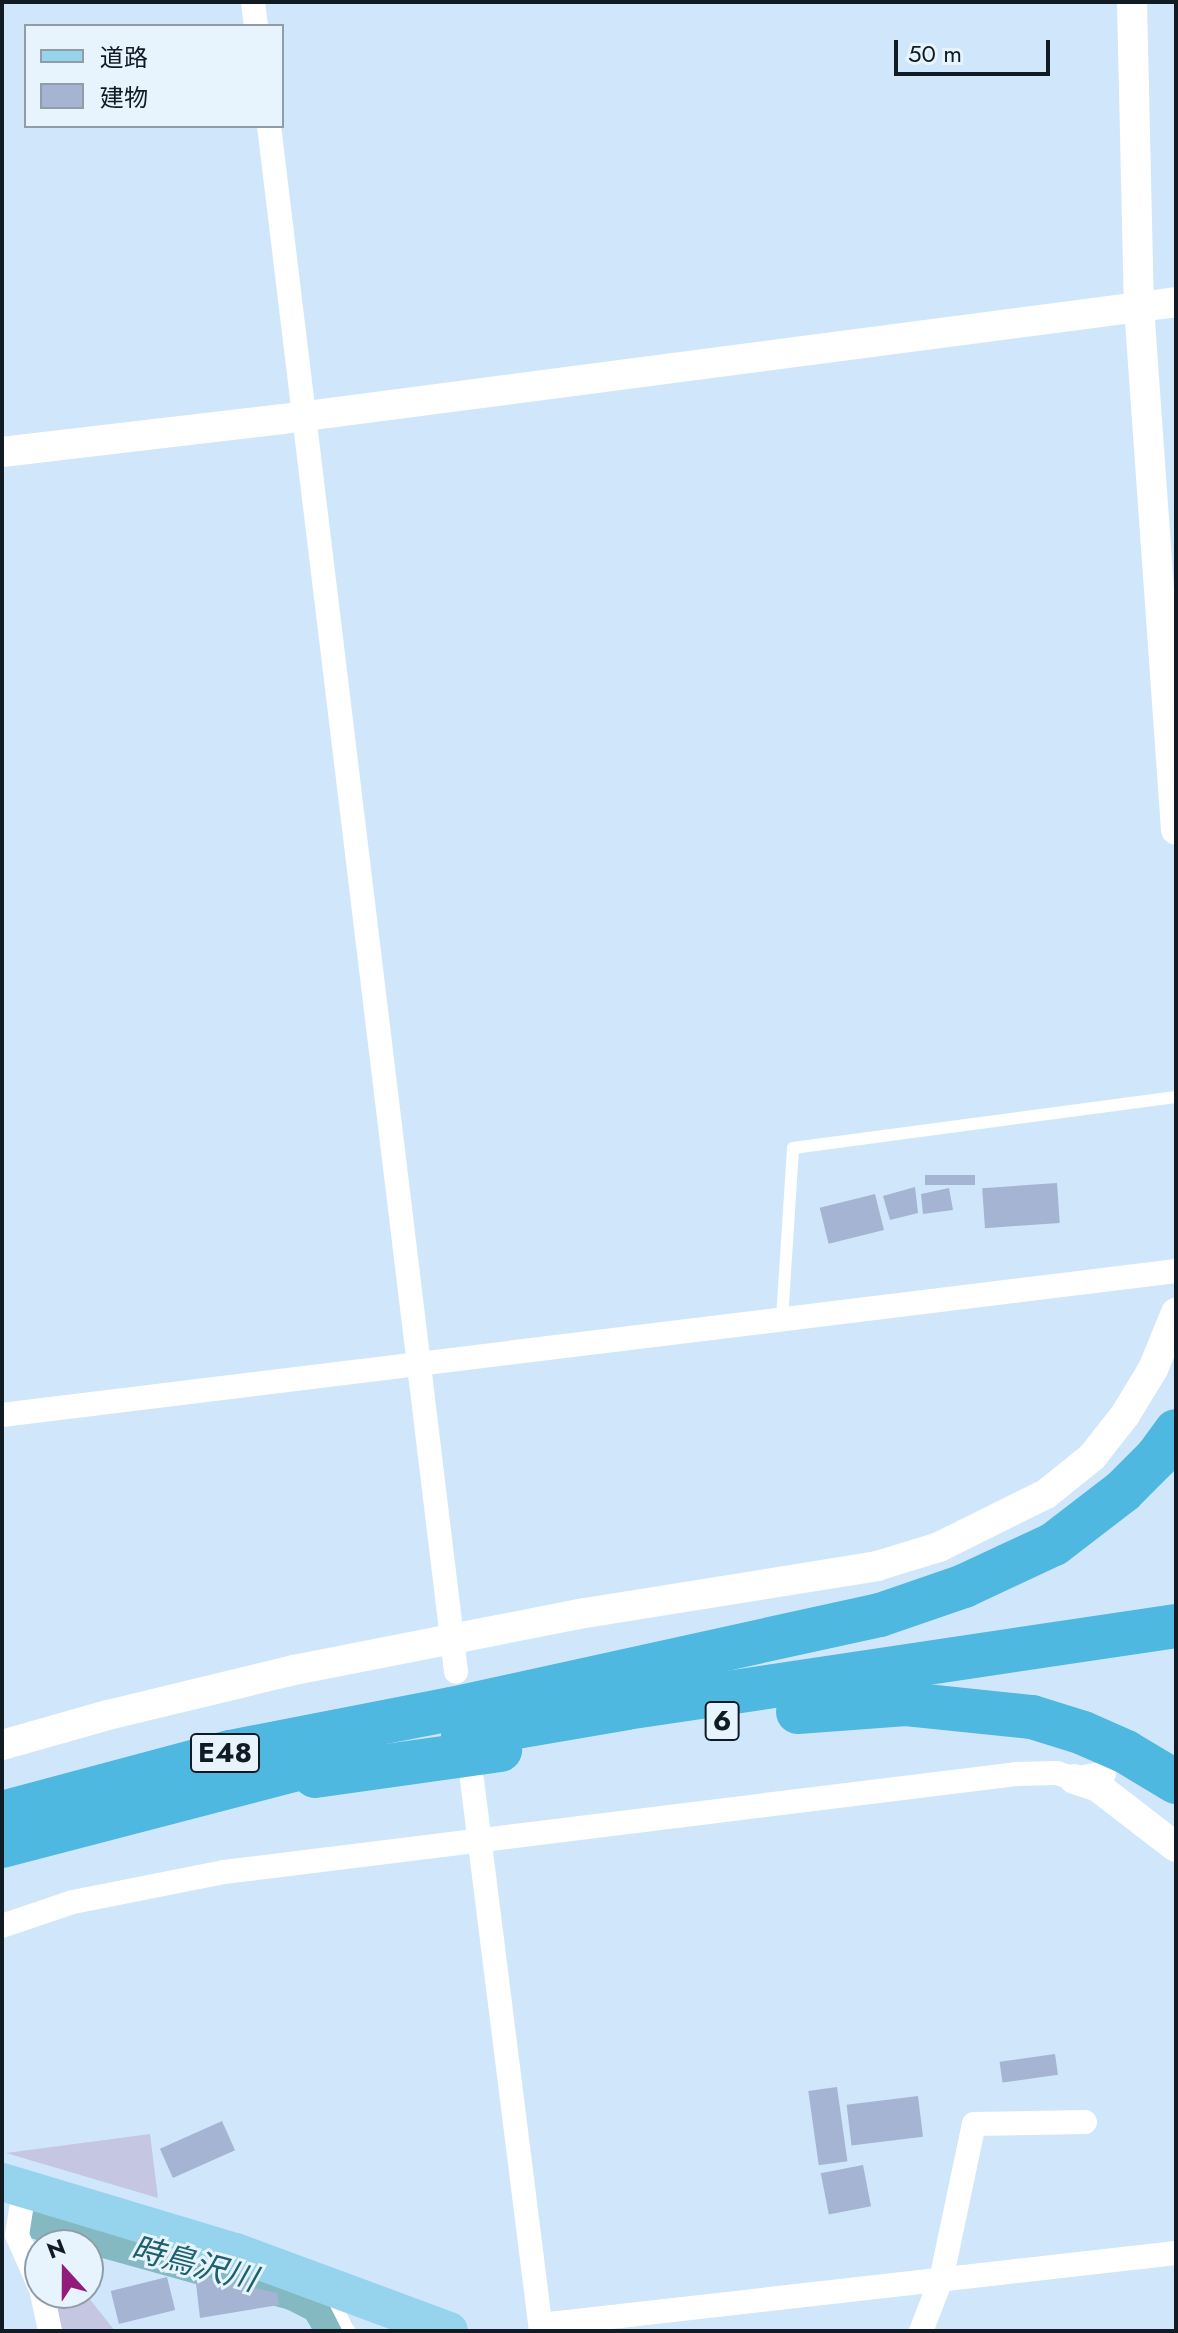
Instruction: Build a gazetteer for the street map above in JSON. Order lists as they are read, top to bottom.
{
  "streets": {
    "highway": ["6", "E48"]
  },
  "crossings": [
    ["6", "E48"]
  ],
  "water": ["時鳥沢川"],
  "legend": ["道路", "建物"],
  "scale_bar": "50 m",
  "north": "top"
}
